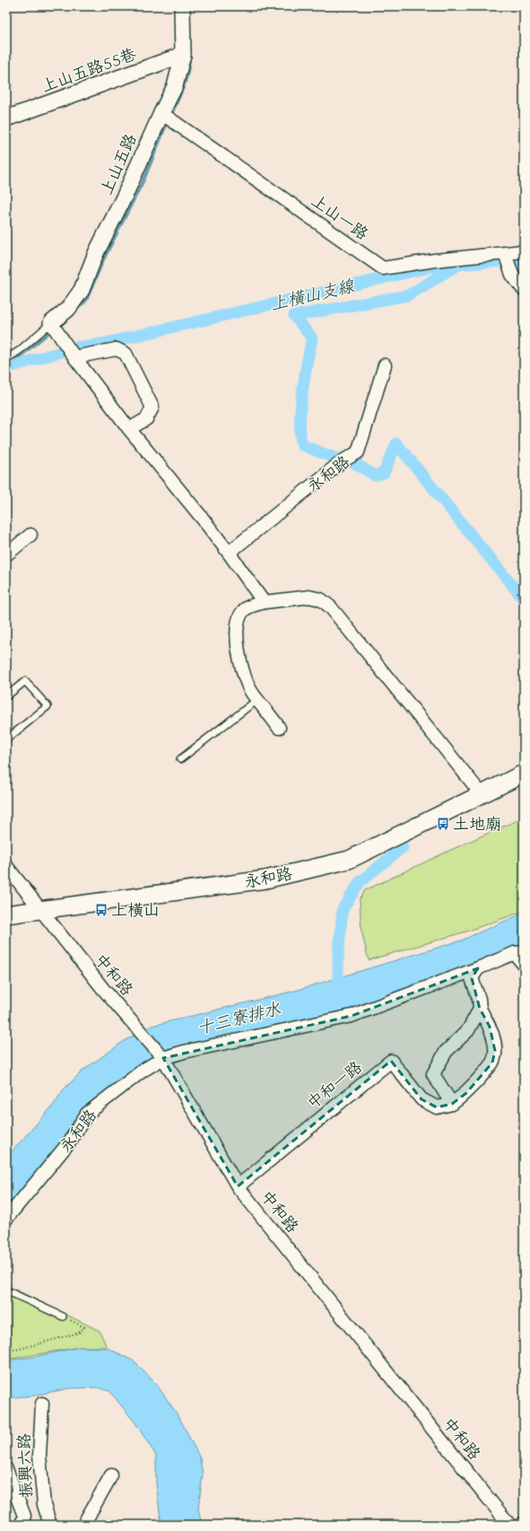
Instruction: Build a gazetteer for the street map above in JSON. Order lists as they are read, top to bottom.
{
  "streets": {
    "main road": ["永和路"],
    "street": [
      "上山五路55巷",
      "上山五路",
      "上山一路",
      "中和路",
      "中和一路",
      "振興六路"
    ]
  },
  "crossings": [
    ["上山五路55巷", "上山五路"],
    ["上山五路", "上山一路"],
    ["永和路", "中和路"],
    ["永和路", "中和一路"],
    ["中和路", "中和一路"]
  ],
  "water": ["上橫山支線", "十三寮排水"],
  "places": {
    "bus stop": ["土地廟", "上橫山"]
  }
}
